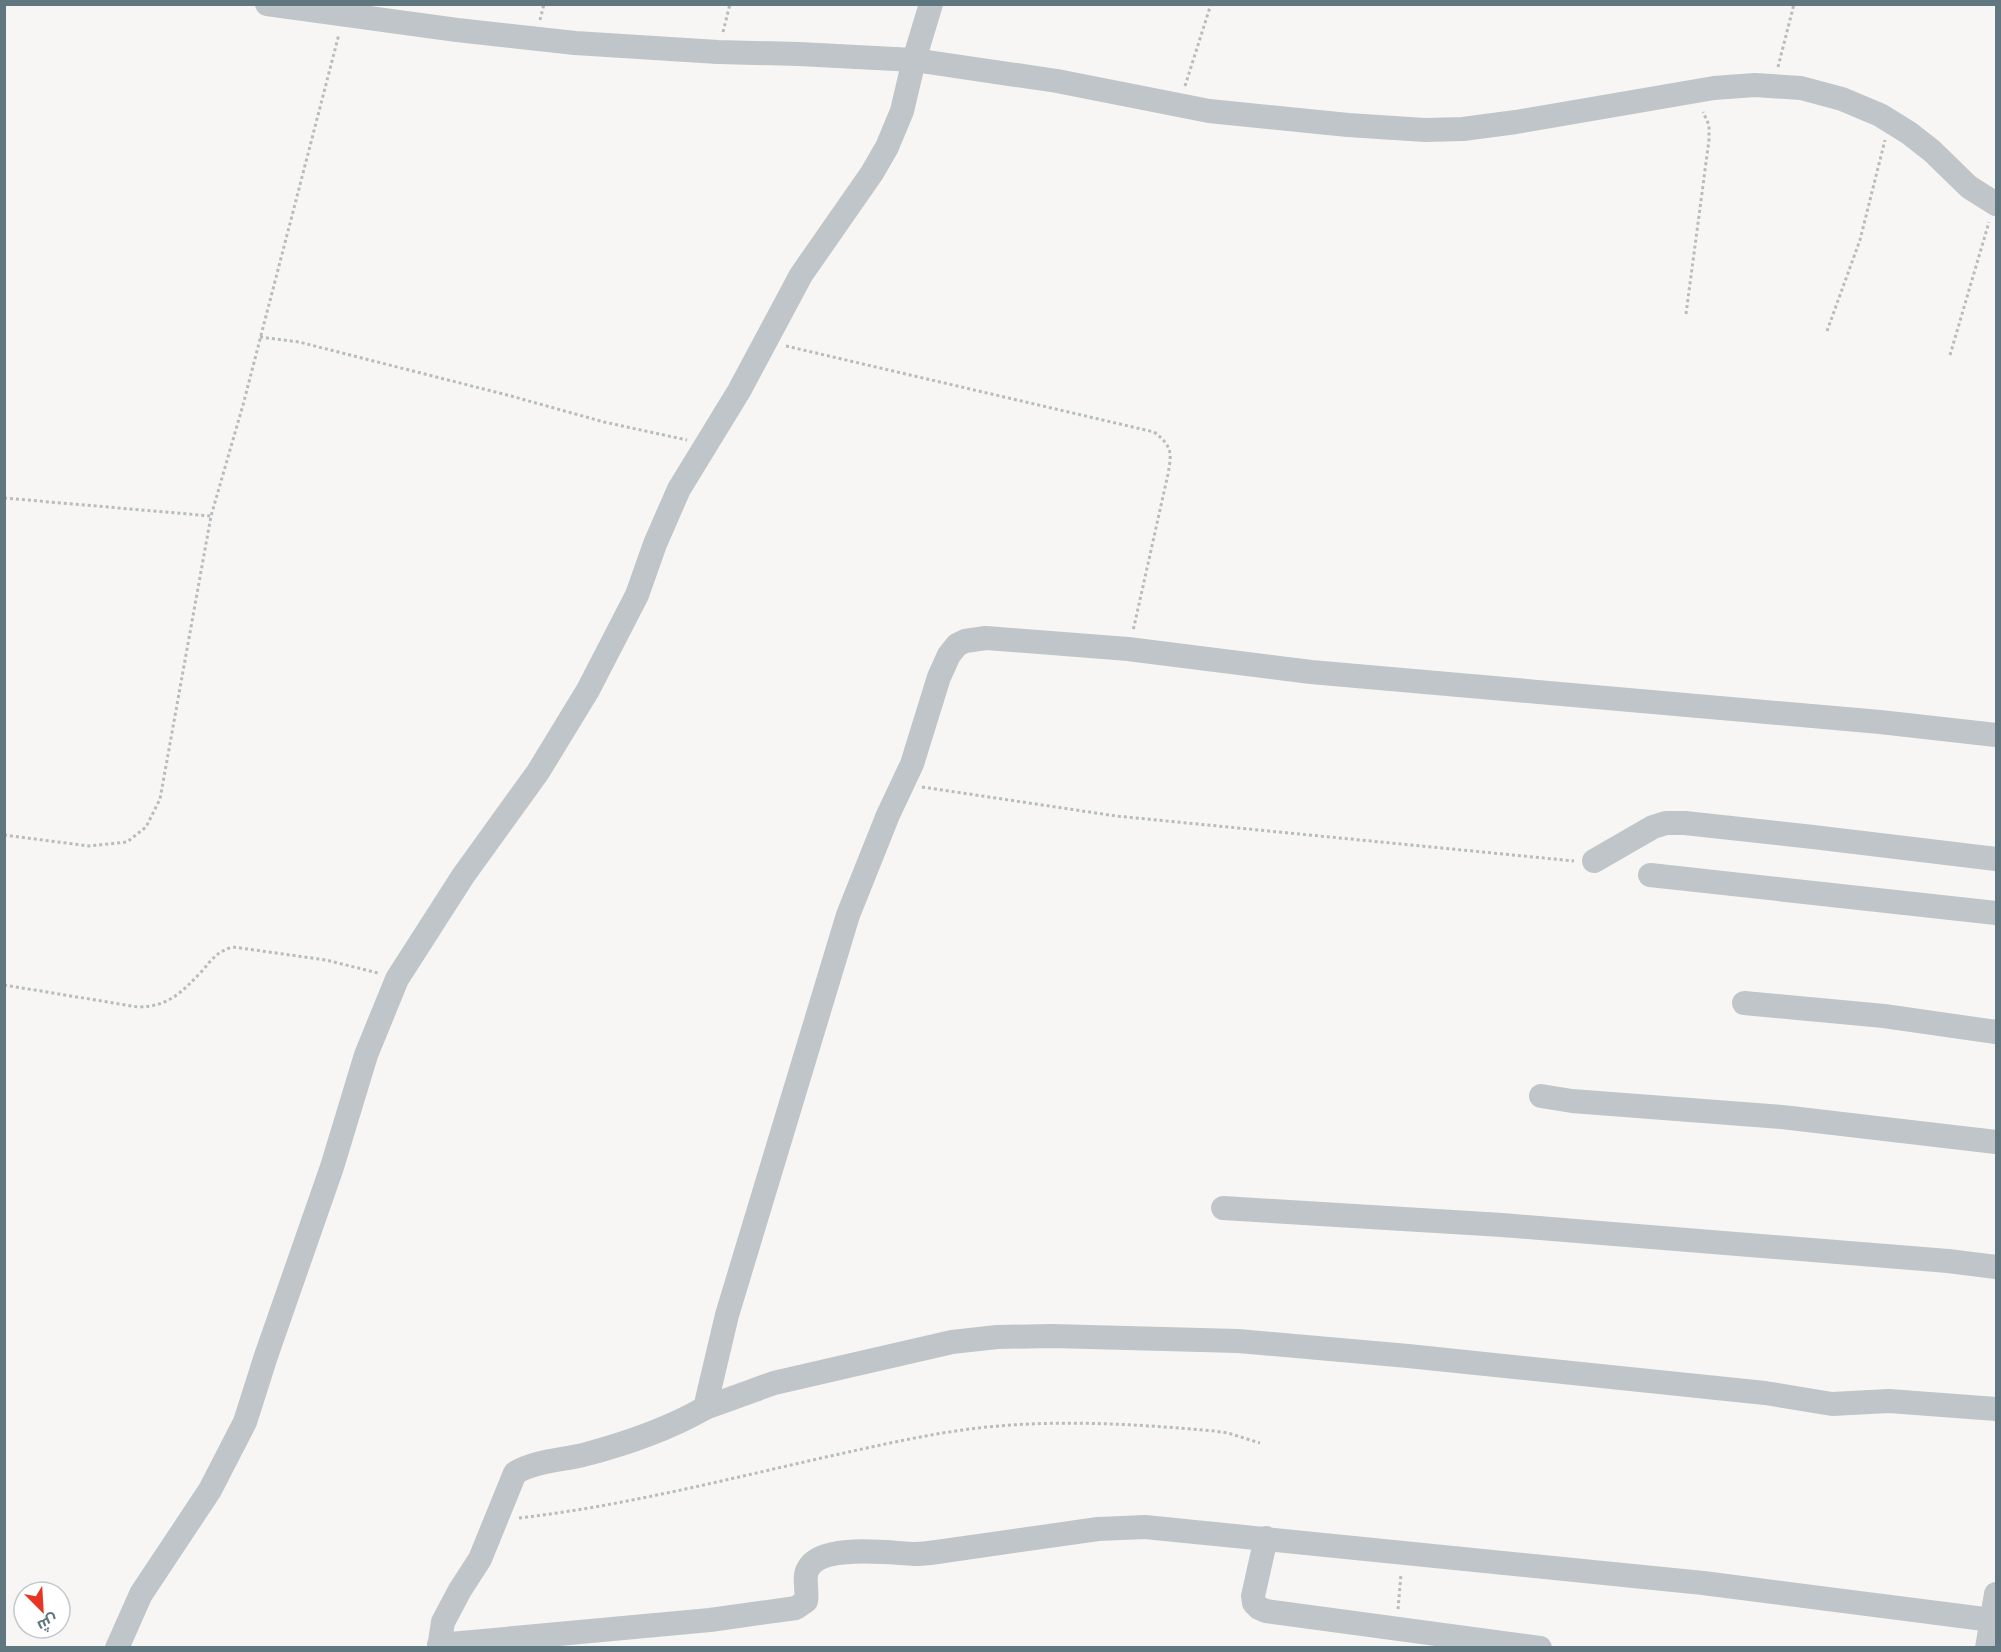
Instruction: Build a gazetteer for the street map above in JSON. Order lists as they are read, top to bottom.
{
  "north": "bottom right"
}
